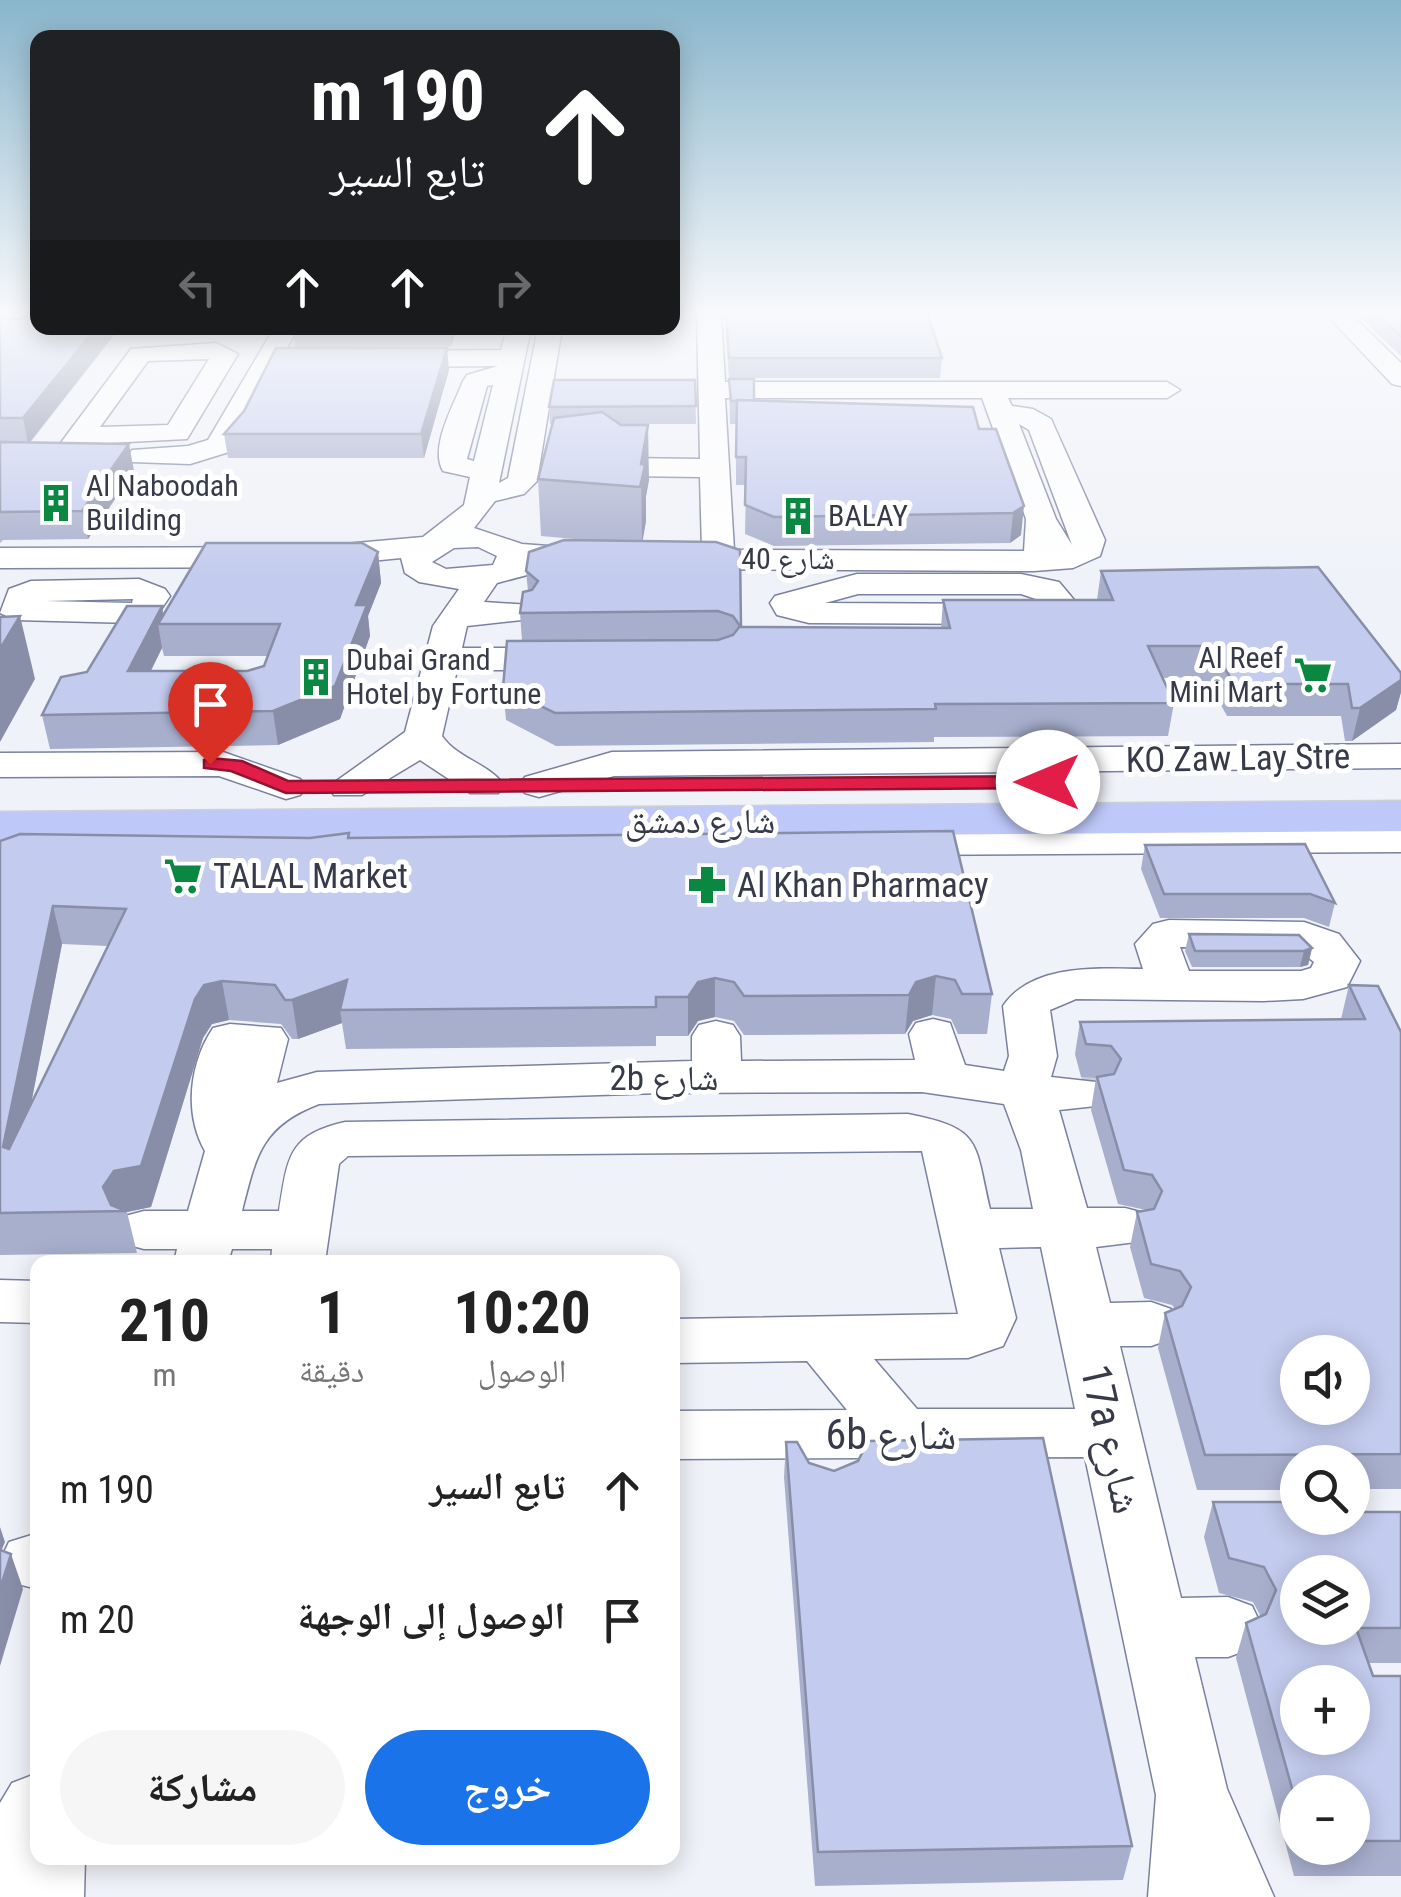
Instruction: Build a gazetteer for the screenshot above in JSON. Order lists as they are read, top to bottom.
{
  "streets": {
    "main road": ["شارع دمشق"],
    "street": [
      "شارع 40",
      "KO Zaw Lay Stre",
      "2b شارع",
      "6b شارع",
      "17a شارع"
    ]
  },
  "crossings": [
    ["KO Zaw Lay Stre", "شارع دمشق"],
    ["2b شارع", "17a شارع"],
    ["6b شارع", "17a شارع"]
  ],
  "places": {
    "building": ["Al Naboodah Building", "BALAY", "Dubai Grand Hotel by Fortune"],
    "supermarket": ["Al Reef Mini Mart", "TALAL Market"],
    "pharmacy": ["Al Khan Pharmacy"]
  },
  "page": {
    "turn": ["190 m", "تابع السير"],
    "eta": [
      "10:20",
      "الوصول",
      "1",
      "دقيقة",
      "210",
      "m"
    ],
    "map_buttons": ["+", "−"],
    "list": [
      {
        "name": "تابع السير",
        "value": "190 m"
      },
      {
        "name": "الوصول إلى الوجهة",
        "value": "20 m"
      }
    ],
    "buttons": ["خروج", "مشاركة"]
  }
}
